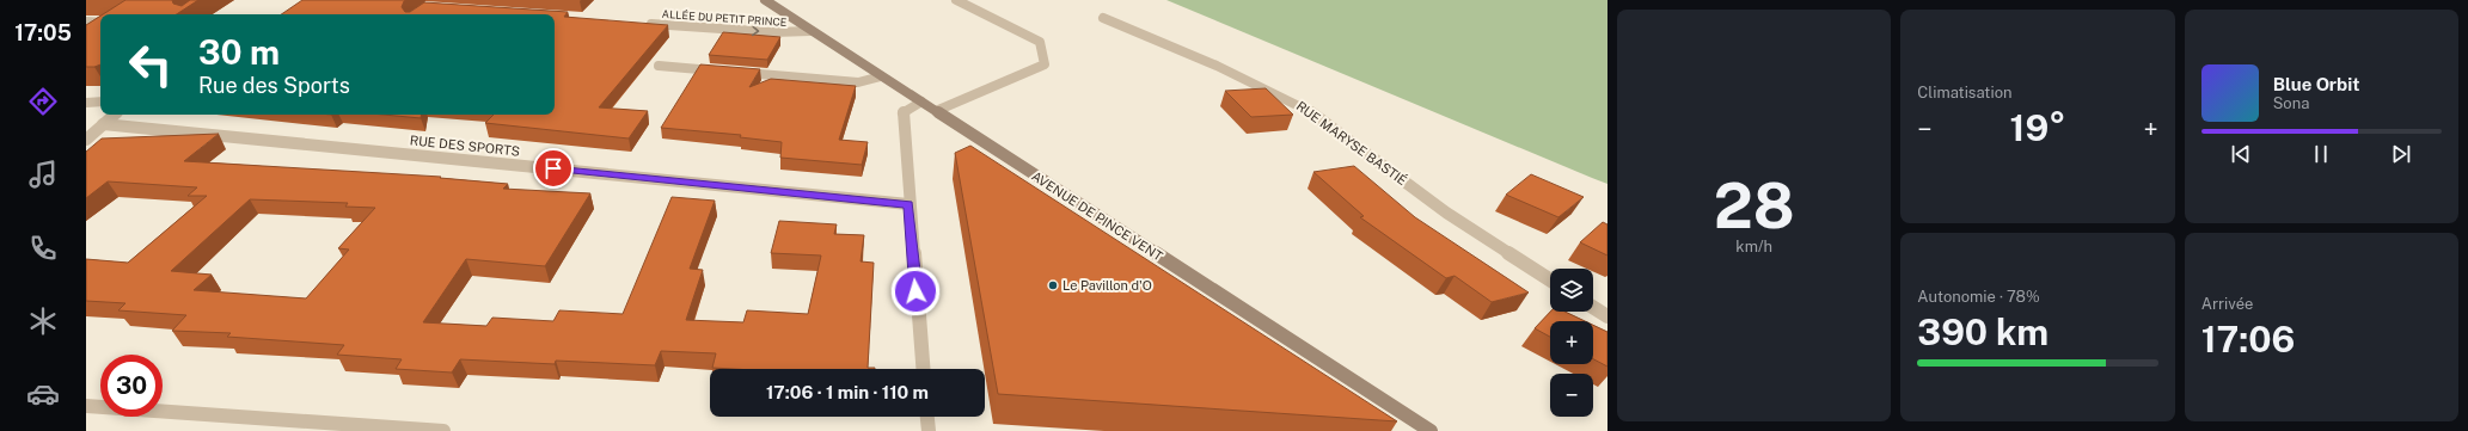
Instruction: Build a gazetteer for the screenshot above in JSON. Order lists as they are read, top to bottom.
{
  "streets": {
    "main road": ["AVENUE DE PINCE VENT"],
    "street": ["ALLÉE DU PETIT PRINCE", "RUE MARYSE BASTIÉ", "RUE DES SPORTS"]
  },
  "crossings": [
    ["ALLÉE DU PETIT PRINCE", "AVENUE DE PINCE VENT"]
  ],
  "places": ["Le Pavillon d'O"],
  "page": {
    "tabs": "17:05",
    "tile": [
      ["28", "km/h"],
      "Climatisation",
      ["Autonomie · 78%", "390 km"],
      ["Arrivée", "17:06"]
    ],
    "turn": ["30 m", "Rue des Sports"],
    "song": ["Blue Orbit", "Sona"],
    "heat": ["−", "19°", "+"],
    "map_buttons": ["+", "−"],
    "limit": "30",
    "trip": "17:06 · 1 min · 110 m"
  }
}
